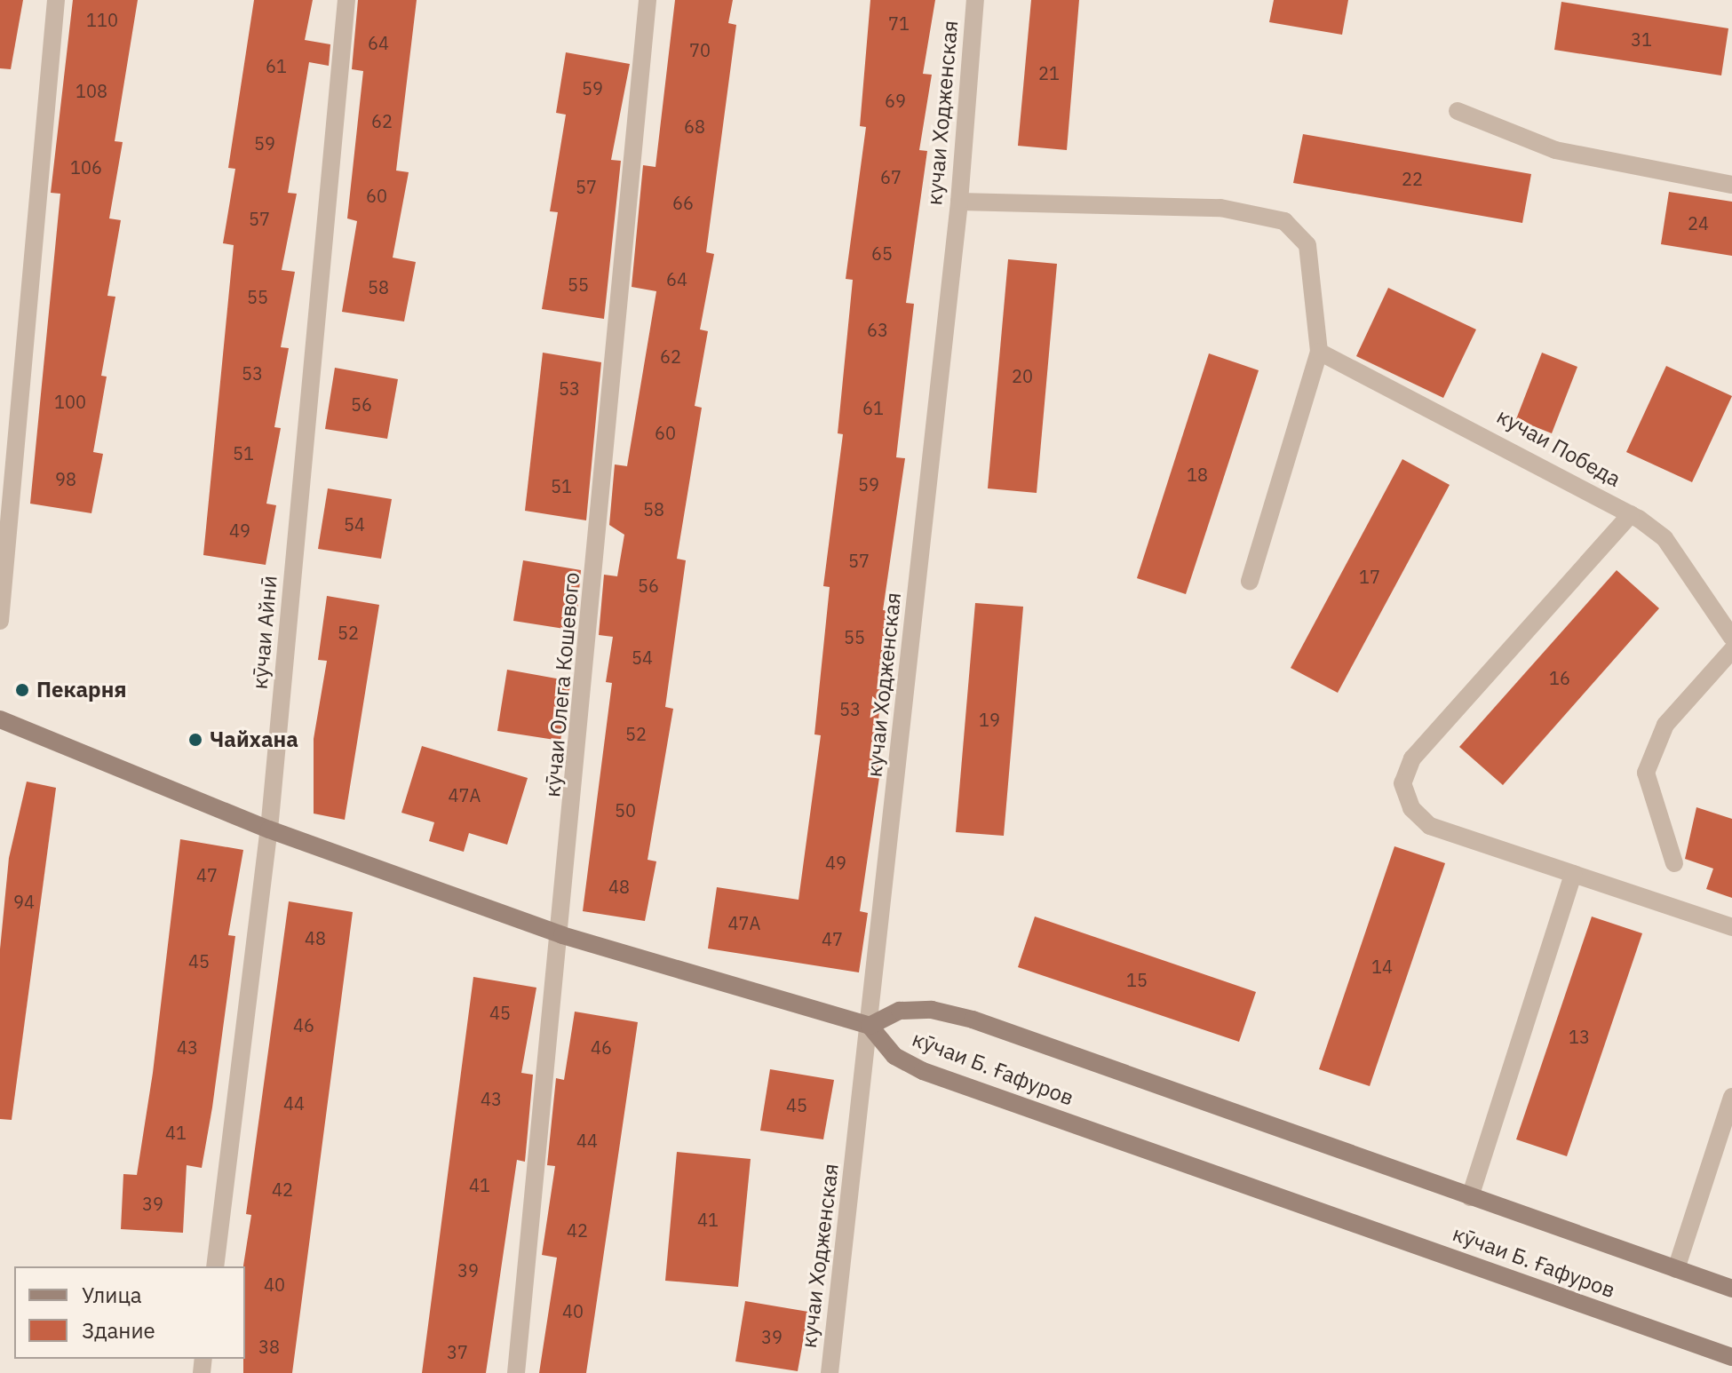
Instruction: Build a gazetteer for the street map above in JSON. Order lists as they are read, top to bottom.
{
  "streets": {
    "main road": ["кӯчаи Б. Ғафуров"],
    "street": [
      "кучаи Ходженская",
      "кучаи Победа",
      "кӯчаи Айнӣ",
      "кӯчаи Олега Кошевого"
    ]
  },
  "crossings": [
    ["кучаи Ходженская", "кӯчаи Б. Ғафуров"]
  ],
  "places": ["Пекарня", "Чайхана"],
  "house_numbers": [
    "110",
    "71",
    "31",
    "64",
    "70",
    "61",
    "21",
    "59",
    "108",
    "69",
    "62",
    "68",
    "59",
    "106",
    "67",
    "22",
    "57",
    "60",
    "66",
    "57",
    "24",
    "65",
    "64",
    "55",
    "58",
    "55",
    "63",
    "62",
    "53",
    "20",
    "53",
    "100",
    "56",
    "61",
    "60",
    "51",
    "18",
    "98",
    "59",
    "51",
    "58",
    "54",
    "49",
    "57",
    "17",
    "56",
    "52",
    "55",
    "54",
    "16",
    "53",
    "19",
    "52",
    "47А",
    "50",
    "49",
    "47",
    "48",
    "94",
    "47А",
    "48",
    "47",
    "45",
    "14",
    "15",
    "45",
    "46",
    "13",
    "43",
    "46",
    "43",
    "44",
    "45",
    "41",
    "44",
    "41",
    "42",
    "39",
    "41",
    "42",
    "39",
    "40",
    "40",
    "39",
    "38",
    "37"
  ],
  "legend": ["Улица", "Здание"]
}
